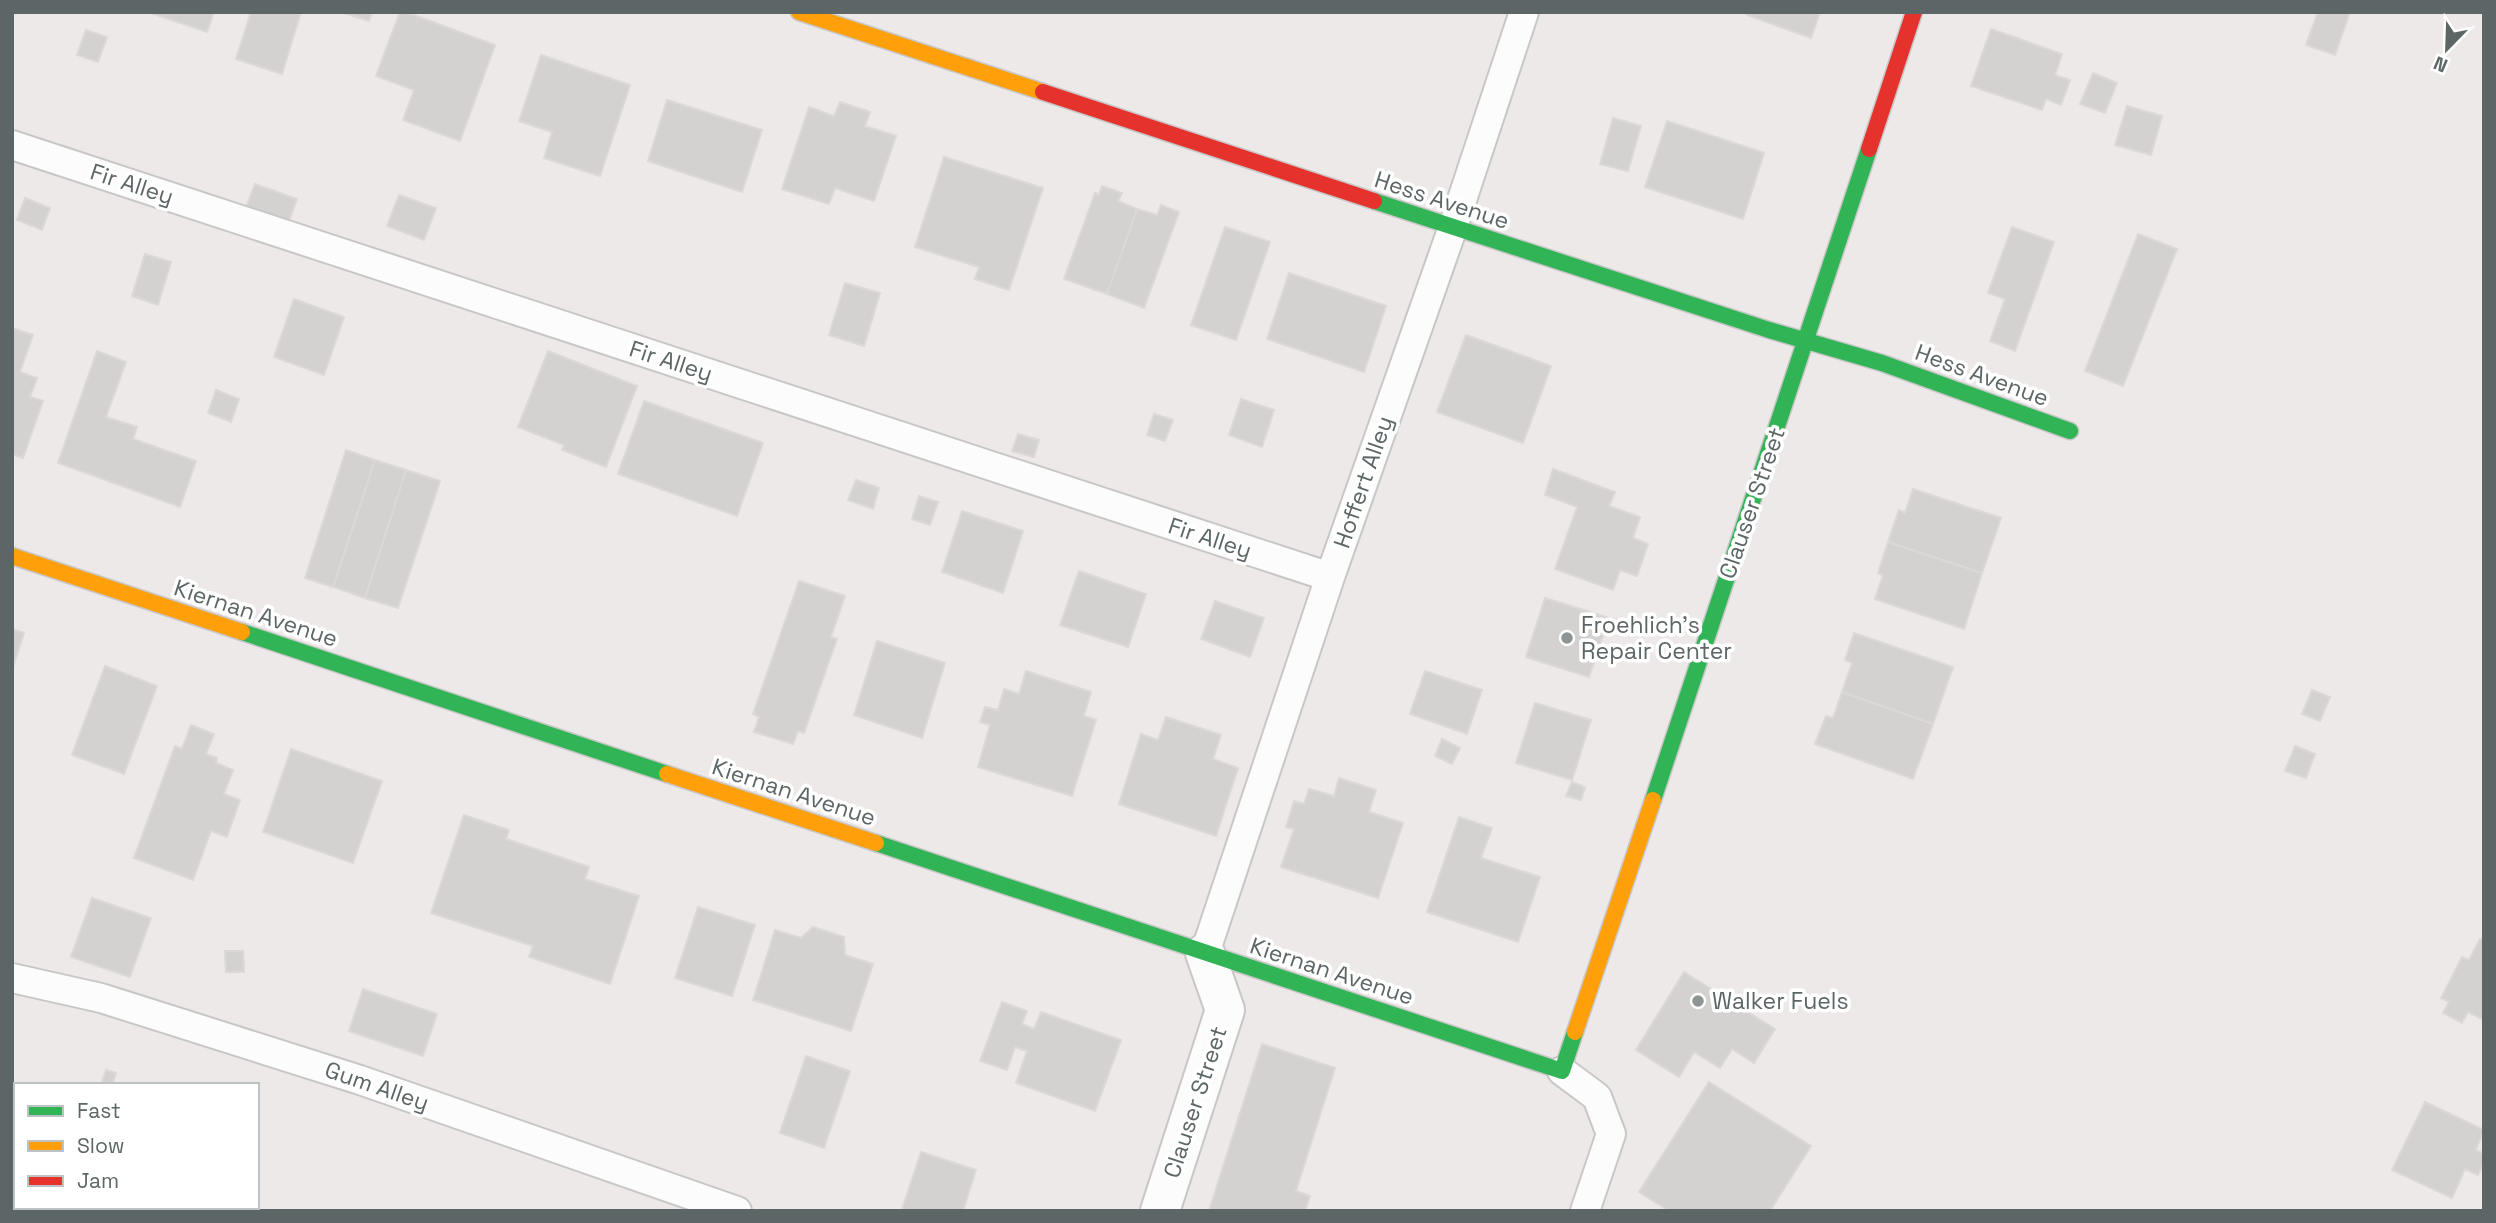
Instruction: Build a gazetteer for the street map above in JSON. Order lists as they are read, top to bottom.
{
  "streets": {
    "street": ["Hess Avenue", "Clauser Street", "Kiernan Avenue"],
    "lane": ["Fir Alley", "Hoffert Alley", "Gum Alley"]
  },
  "crossings": [
    ["Fir Alley", "Hoffert Alley"],
    ["Hess Avenue", "Hoffert Alley"],
    ["Hess Avenue", "Clauser Street"],
    ["Hoffert Alley", "Clauser Street"],
    ["Hoffert Alley", "Kiernan Avenue"],
    ["Clauser Street", "Kiernan Avenue"]
  ],
  "places": ["Froehlich's Repair Center", "Walker Fuels"],
  "legend": ["Fast", "Slow", "Jam"],
  "north": "bottom left"
}
